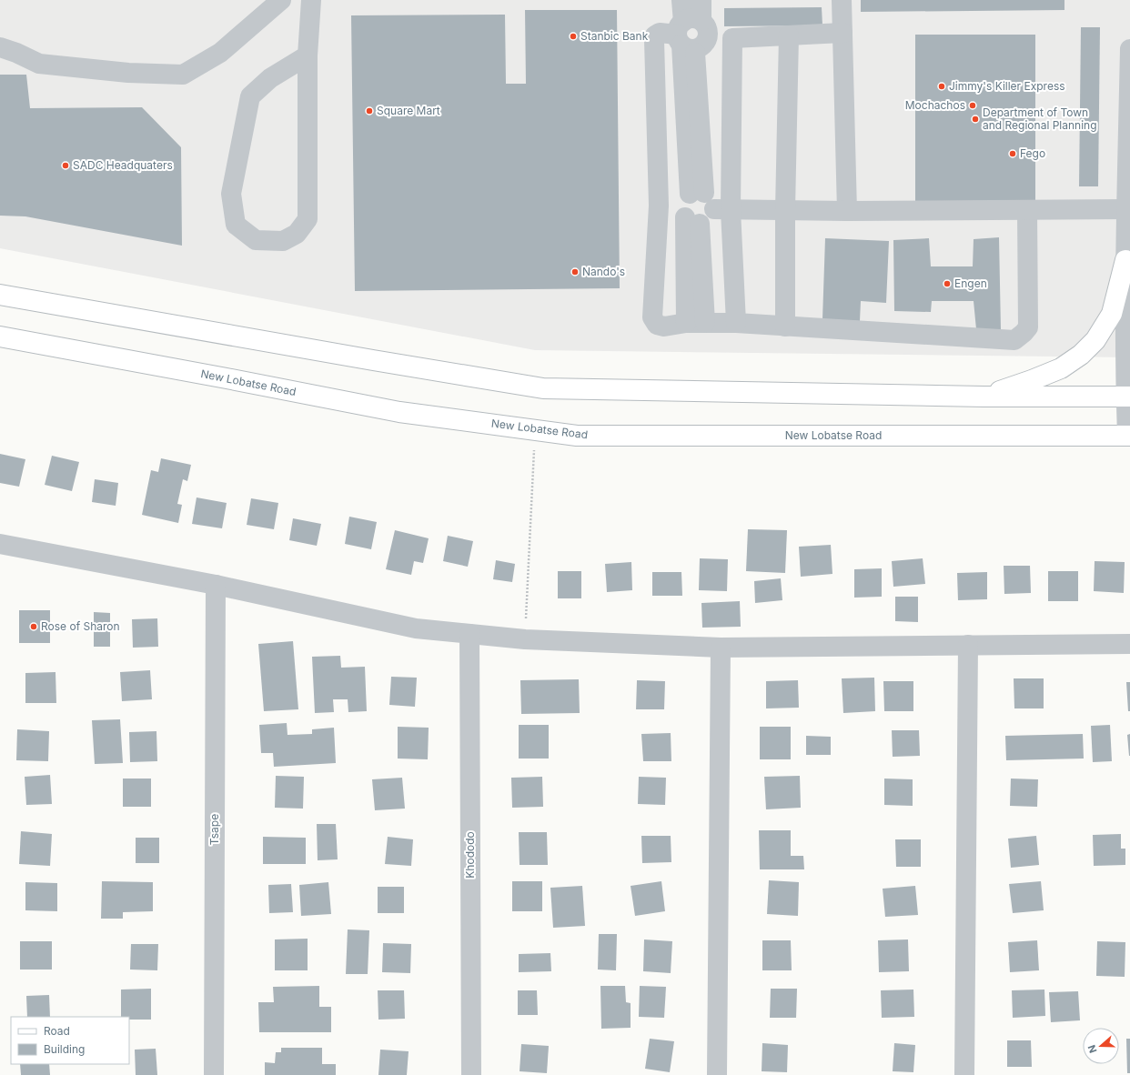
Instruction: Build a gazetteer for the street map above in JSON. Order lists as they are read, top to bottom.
{
  "streets": {
    "main road": ["New Lobatse Road"],
    "street": ["Tsape", "Khododo"]
  },
  "places": [
    "Stanbic Bank",
    "Jimmy's Killer Express",
    "Mochachos",
    "Square Mart",
    "Department of Town and Regional Planning",
    "Fego",
    "SADC Headquaters",
    "Nando's",
    "Engen",
    "Rose of Sharon"
  ],
  "legend": ["Road", "Building"],
  "north": "left"
}
